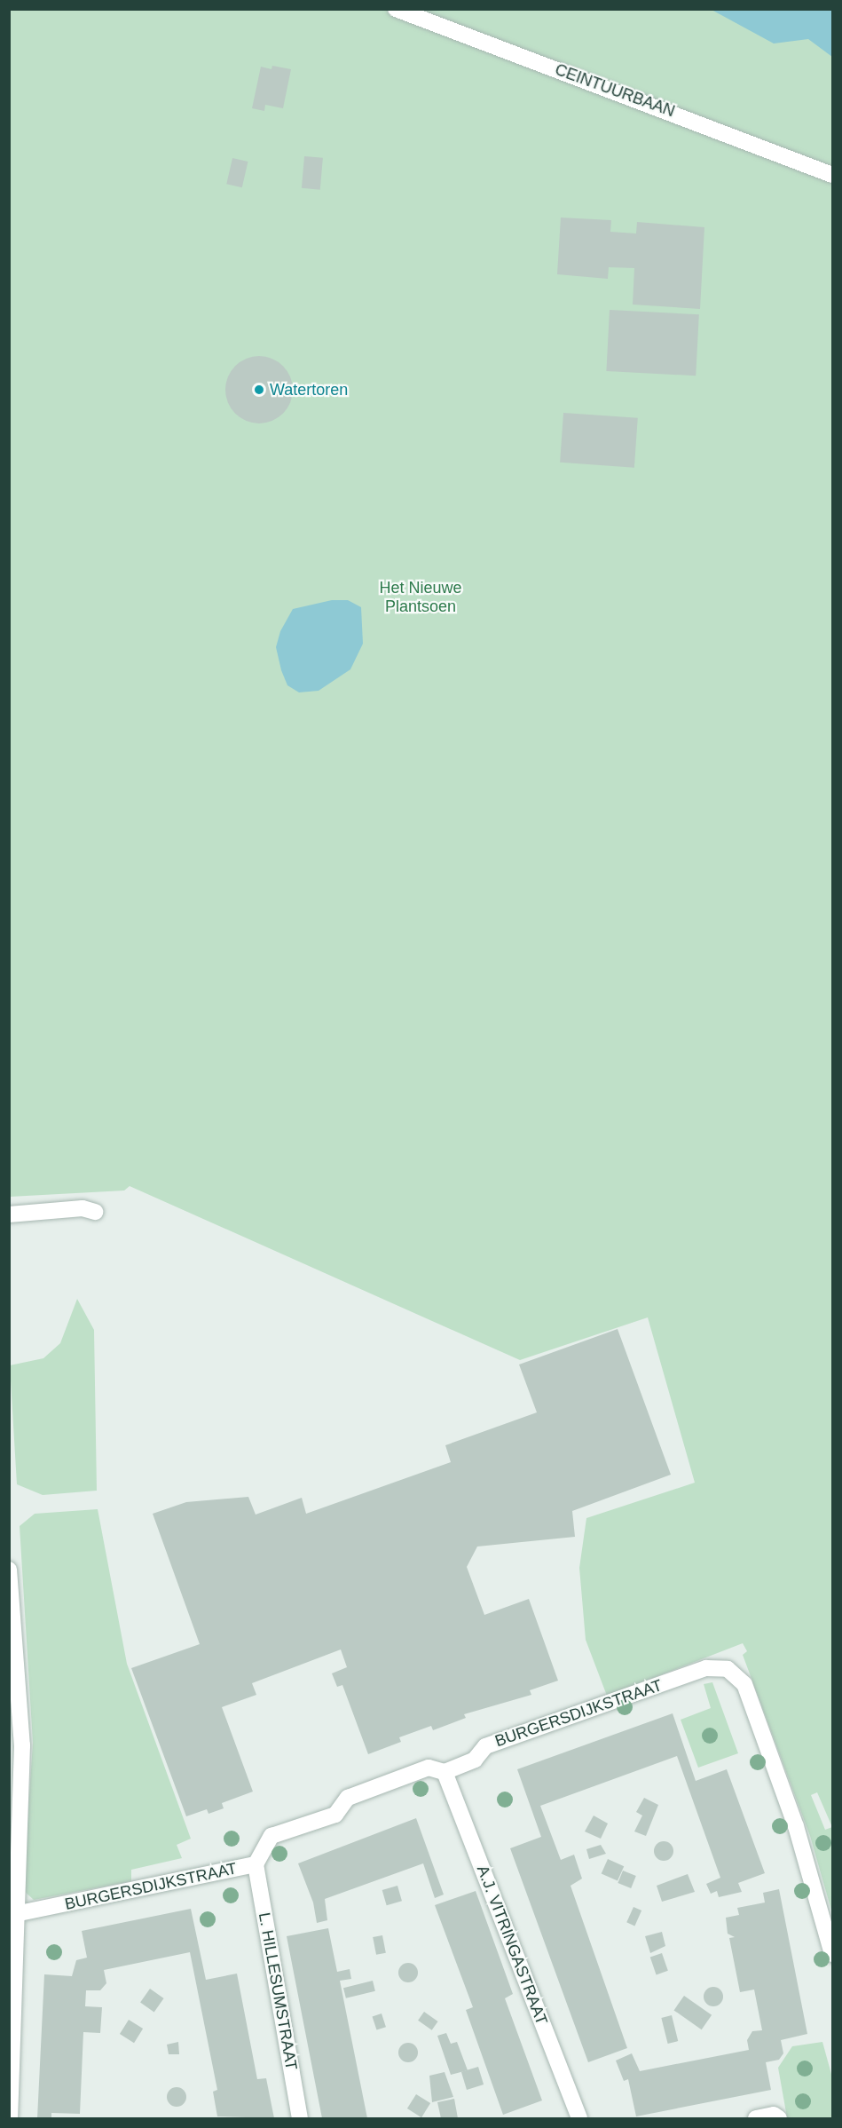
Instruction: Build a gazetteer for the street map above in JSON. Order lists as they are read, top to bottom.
{
  "streets": {
    "street": [
      "CEINTUURBAAN",
      "BURGERSDIJKSTRAAT",
      "A.J. VITRINGASTRAAT",
      "L. HILLESUMSTRAAT"
    ]
  },
  "crossings": [
    ["BURGERSDIJKSTRAAT", "A.J. VITRINGASTRAAT"],
    ["BURGERSDIJKSTRAAT", "L. HILLESUMSTRAAT"]
  ],
  "parks": ["Het Nieuwe Plantsoen"],
  "places": ["Watertoren"]
}
